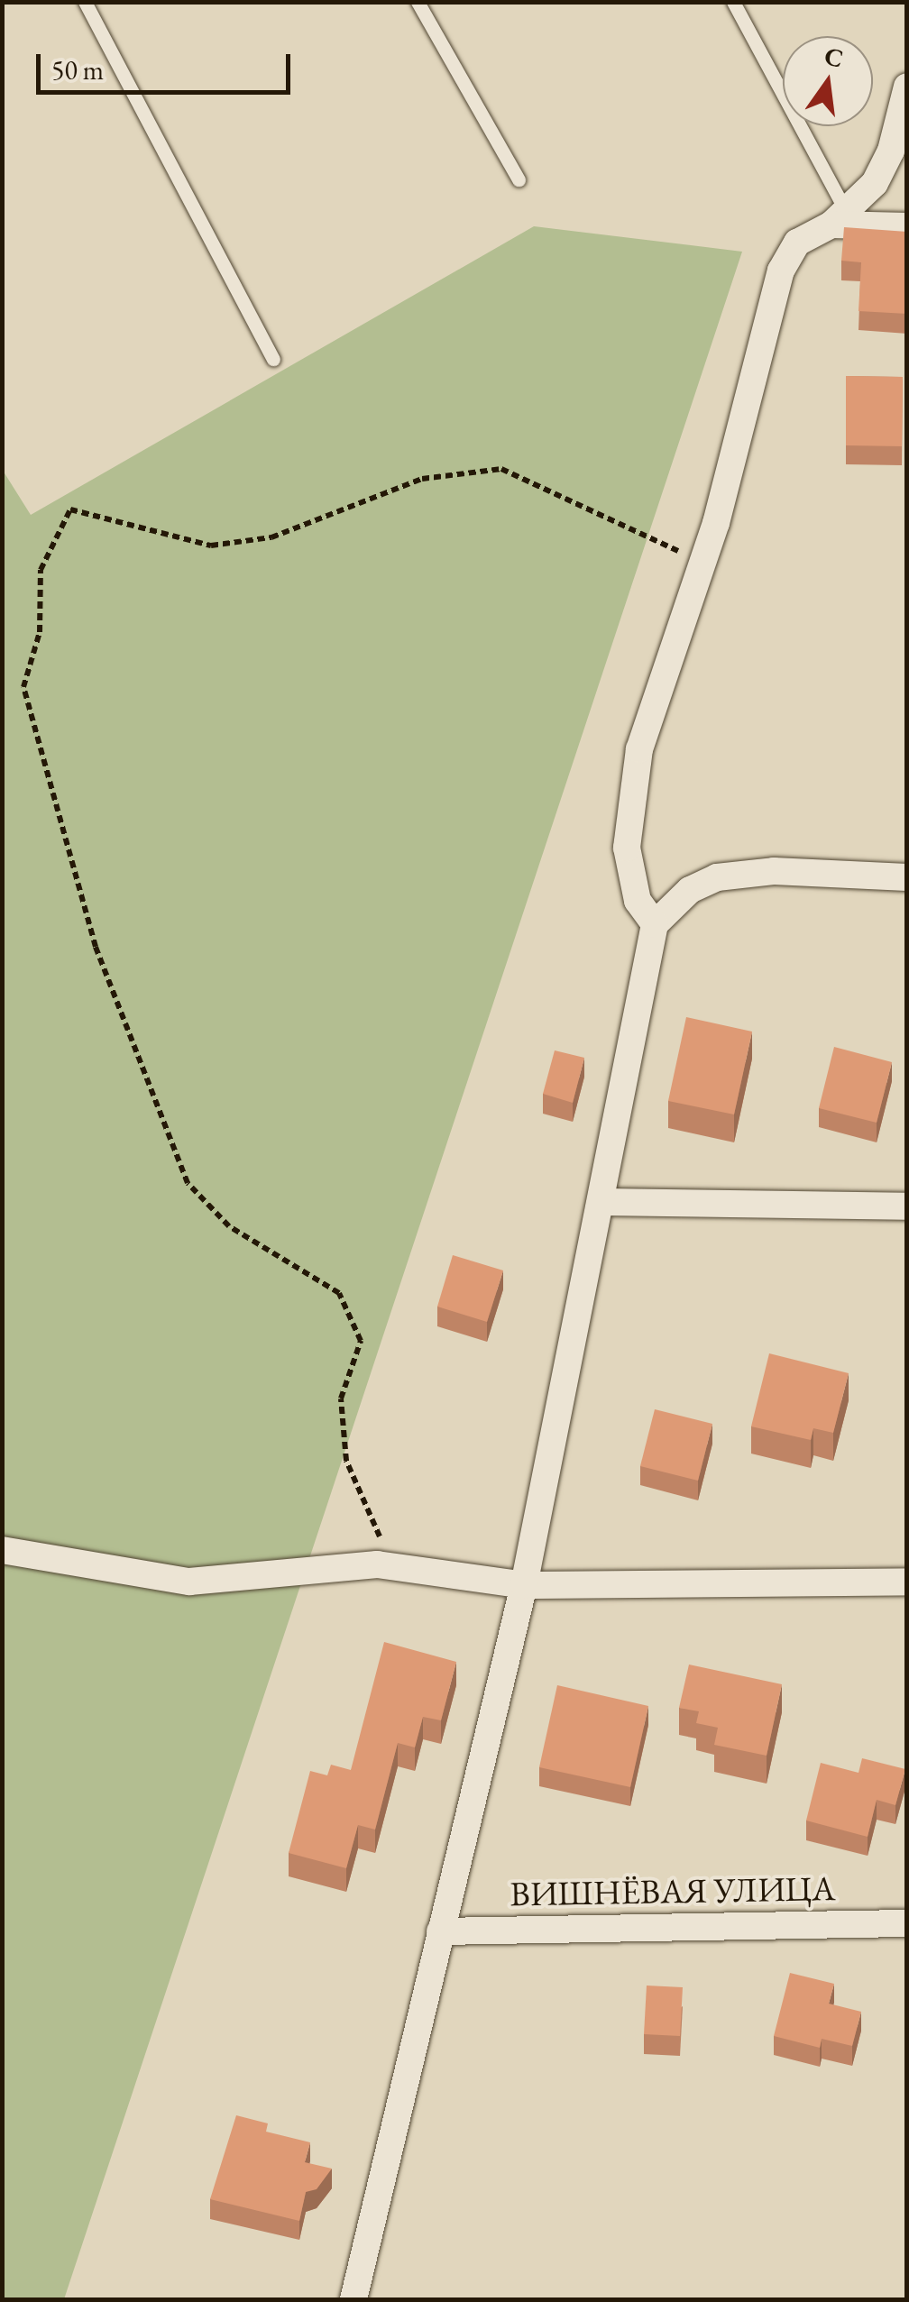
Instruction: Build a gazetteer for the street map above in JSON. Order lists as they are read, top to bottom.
{
  "streets": {
    "street": ["ВИШНЁВАЯ УЛИЦА"]
  },
  "scale_bar": "50 m",
  "north": "top"
}
